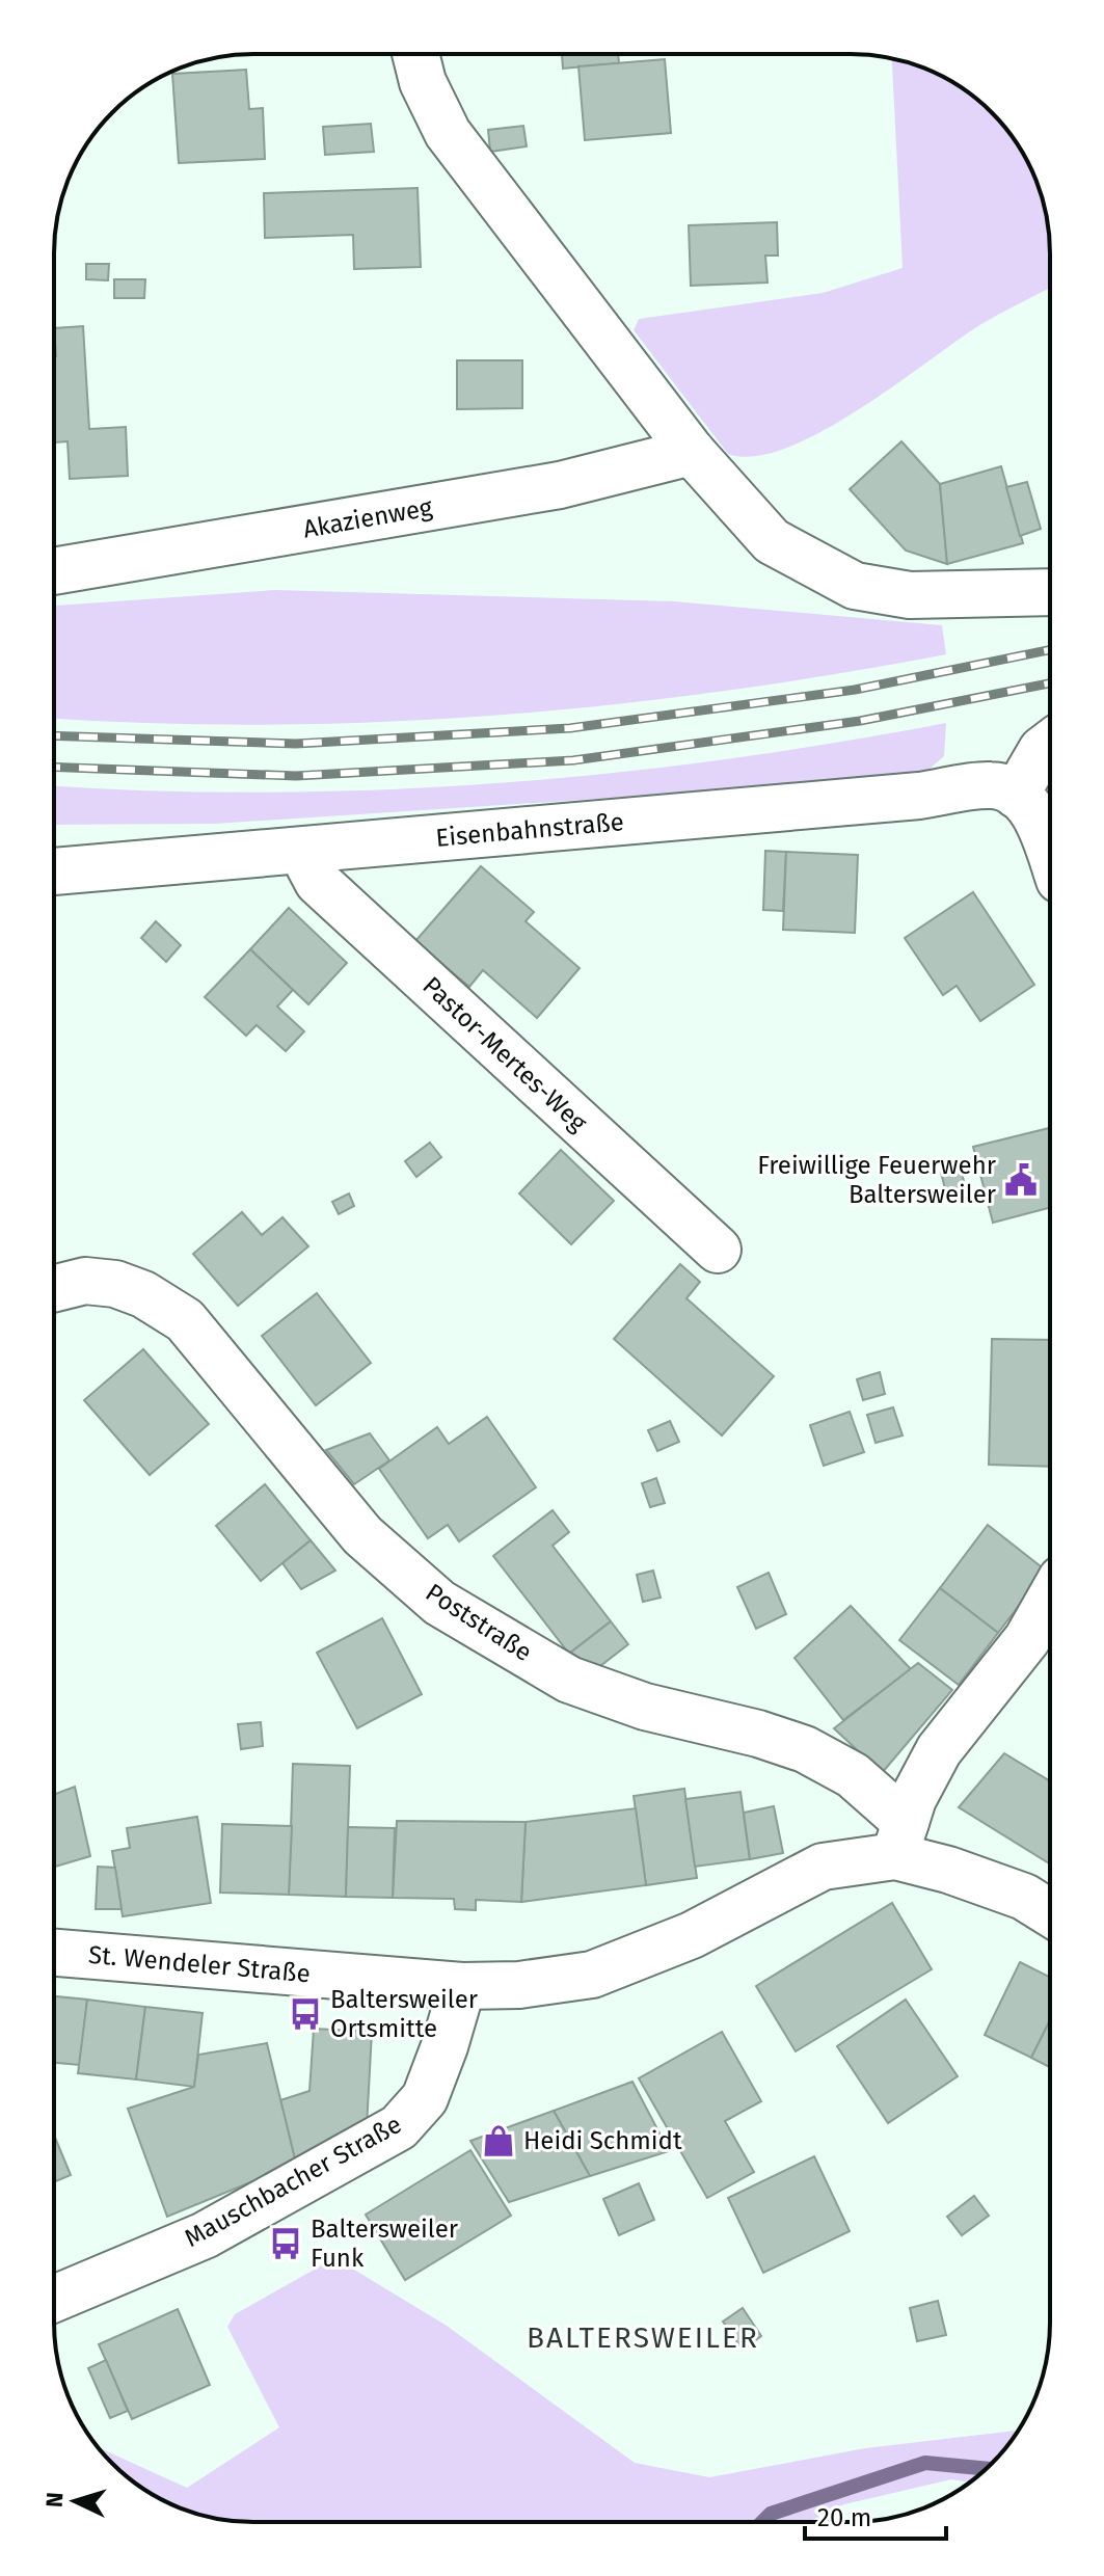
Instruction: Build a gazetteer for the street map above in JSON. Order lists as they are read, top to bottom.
{
  "streets": {
    "street": [
      "Akazienweg",
      "Eisenbahnstraße",
      "Pastor-Mertes-Weg",
      "Poststraße",
      "St. Wendeler Straße",
      "Mauschbacher Straße"
    ]
  },
  "crossings": [
    ["Eisenbahnstraße", "Pastor-Mertes-Weg"],
    ["Poststraße", "St. Wendeler Straße"],
    ["St. Wendeler Straße", "Mauschbacher Straße"]
  ],
  "districts": ["BALTERSWEILER"],
  "places": {
    "public building": ["Freiwillige Feuerwehr Baltersweiler"],
    "bus stop": ["Baltersweiler Ortsmitte", "Baltersweiler Funk"],
    "shop": ["Heidi Schmidt"]
  },
  "scale_bar": "20 m",
  "north": "left"
}
